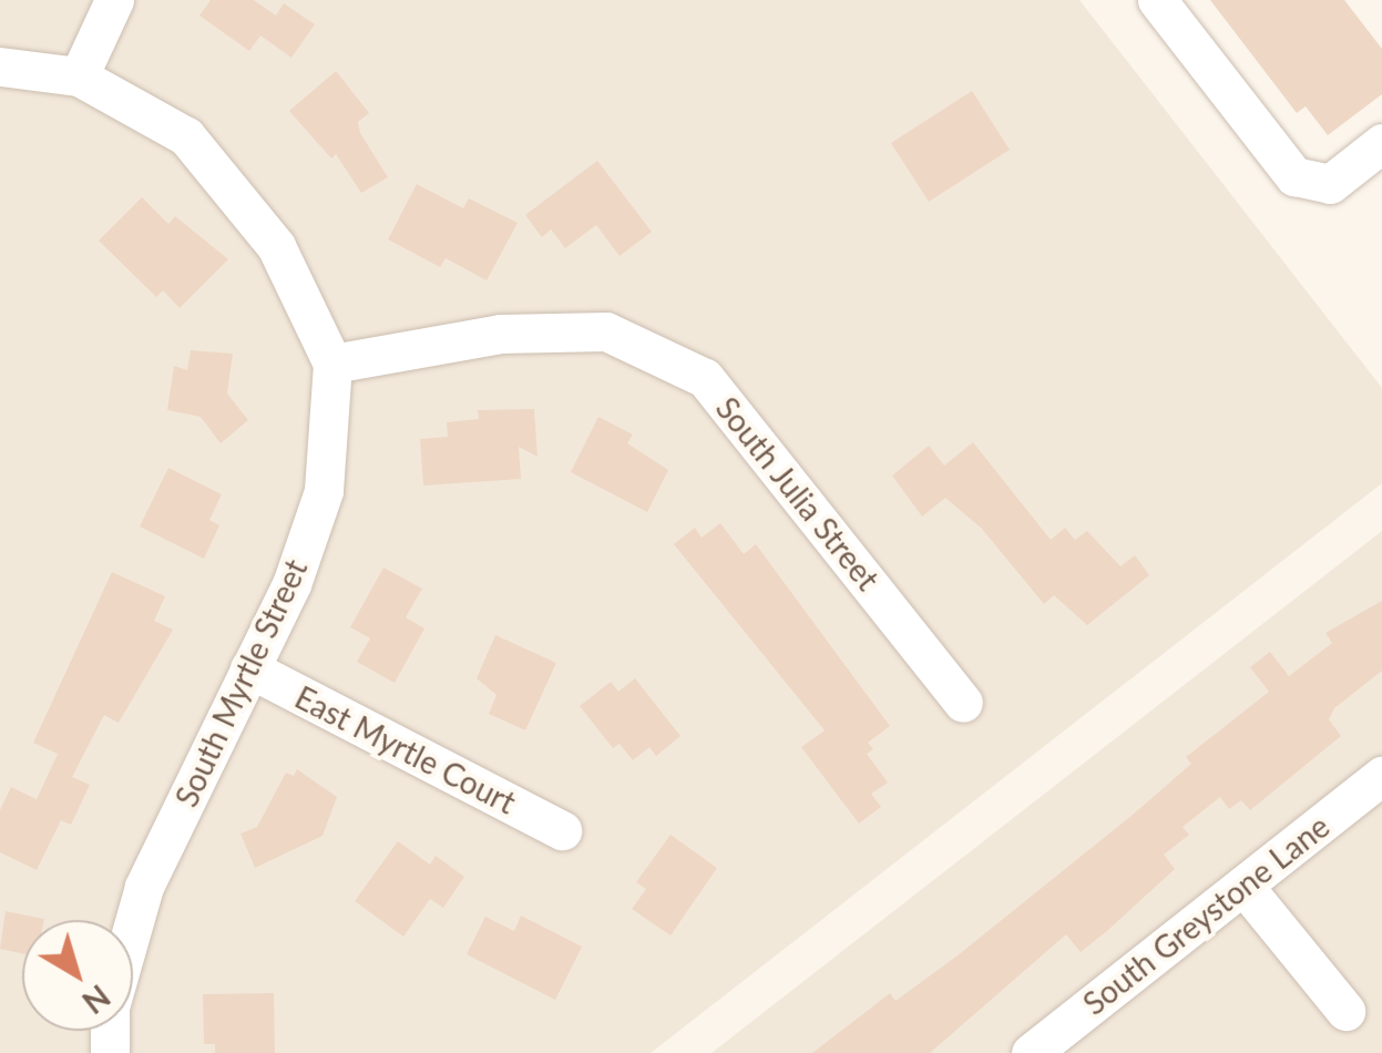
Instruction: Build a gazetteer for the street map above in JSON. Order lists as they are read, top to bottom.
{
  "streets": {
    "street": [
      "South Julia Street",
      "South Myrtle Street",
      "East Myrtle Court",
      "South Greystone Lane"
    ]
  },
  "crossings": [
    ["South Julia Street", "South Myrtle Street"],
    ["South Myrtle Street", "East Myrtle Court"]
  ],
  "north": "bottom right"
}
